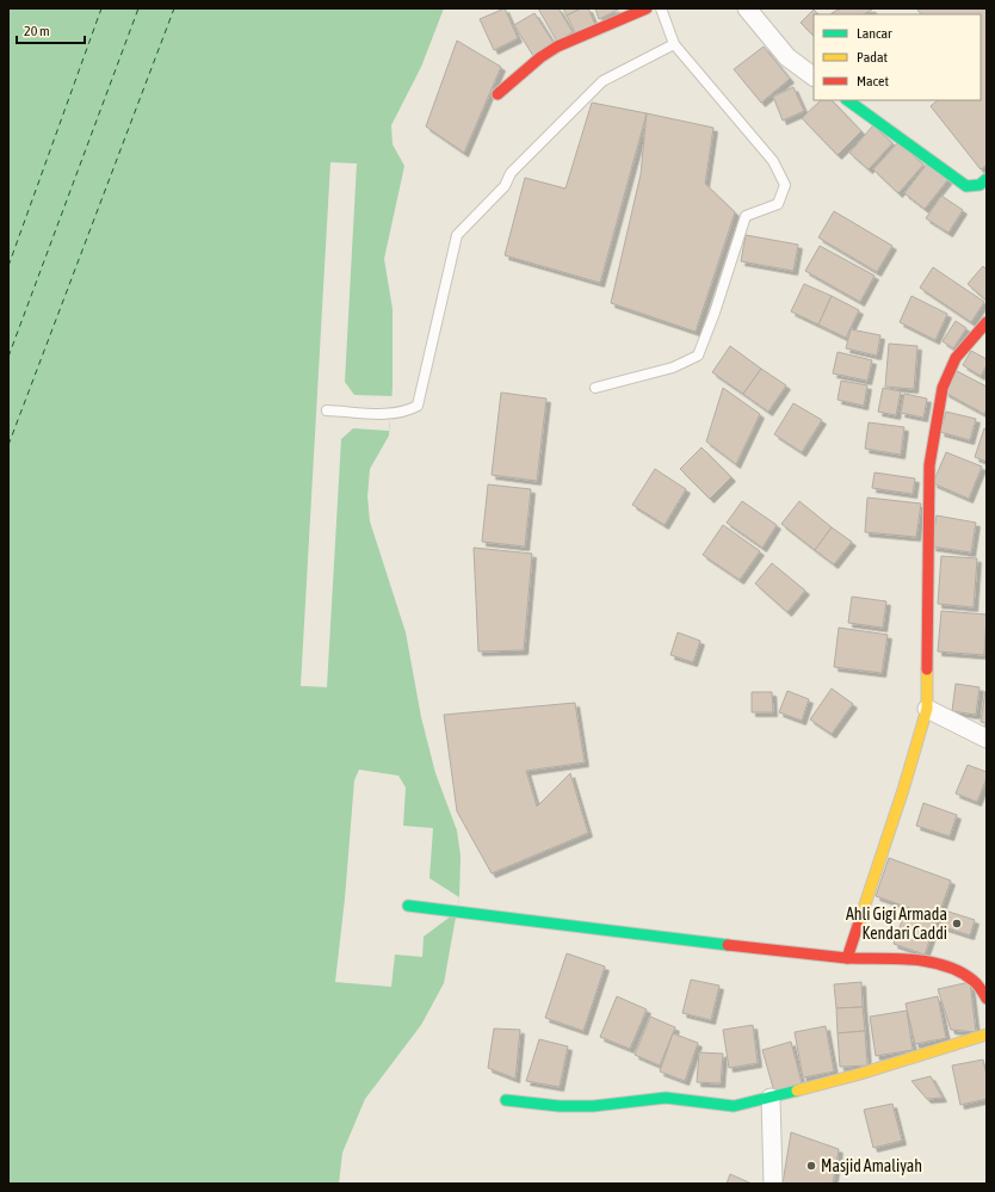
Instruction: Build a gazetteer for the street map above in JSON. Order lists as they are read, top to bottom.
{
  "places": ["Ahli Gigi Armada Kendari Caddi", "Masjid Amaliyah"],
  "legend": ["Lancar", "Padat", "Macet"],
  "scale_bar": "20 m"
}
